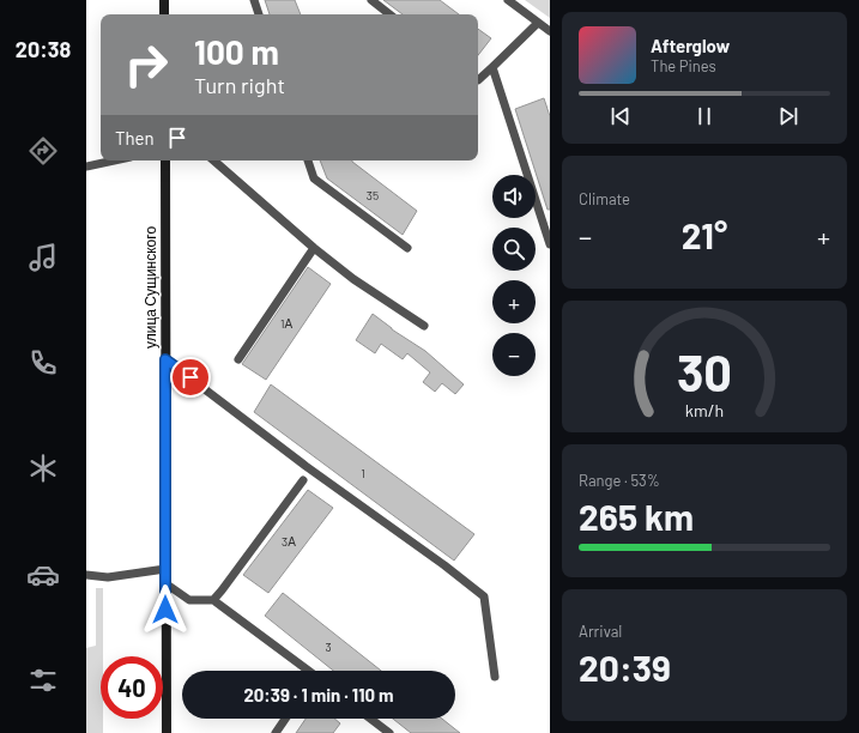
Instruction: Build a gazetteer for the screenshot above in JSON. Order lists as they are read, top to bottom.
{
  "streets": {
    "street": ["улица Сущинского"]
  },
  "house_numbers": [
    "35",
    "1А",
    "1",
    "3А",
    "3"
  ],
  "page": {
    "tabs": "20:38",
    "turn": ["100 m", "Turn right"],
    "song": ["Afterglow", "The Pines"],
    "then": "Then",
    "tile": [
      "Climate",
      ["Range · 53%", "265 km"],
      ["Arrival", "20:39"]
    ],
    "map_buttons": ["+", "−"],
    "heat": ["−", "21°", "+"],
    "limit": "40",
    "trip": "20:39 · 1 min · 110 m",
    "gauge": ["30", "km/h"]
  }
}
